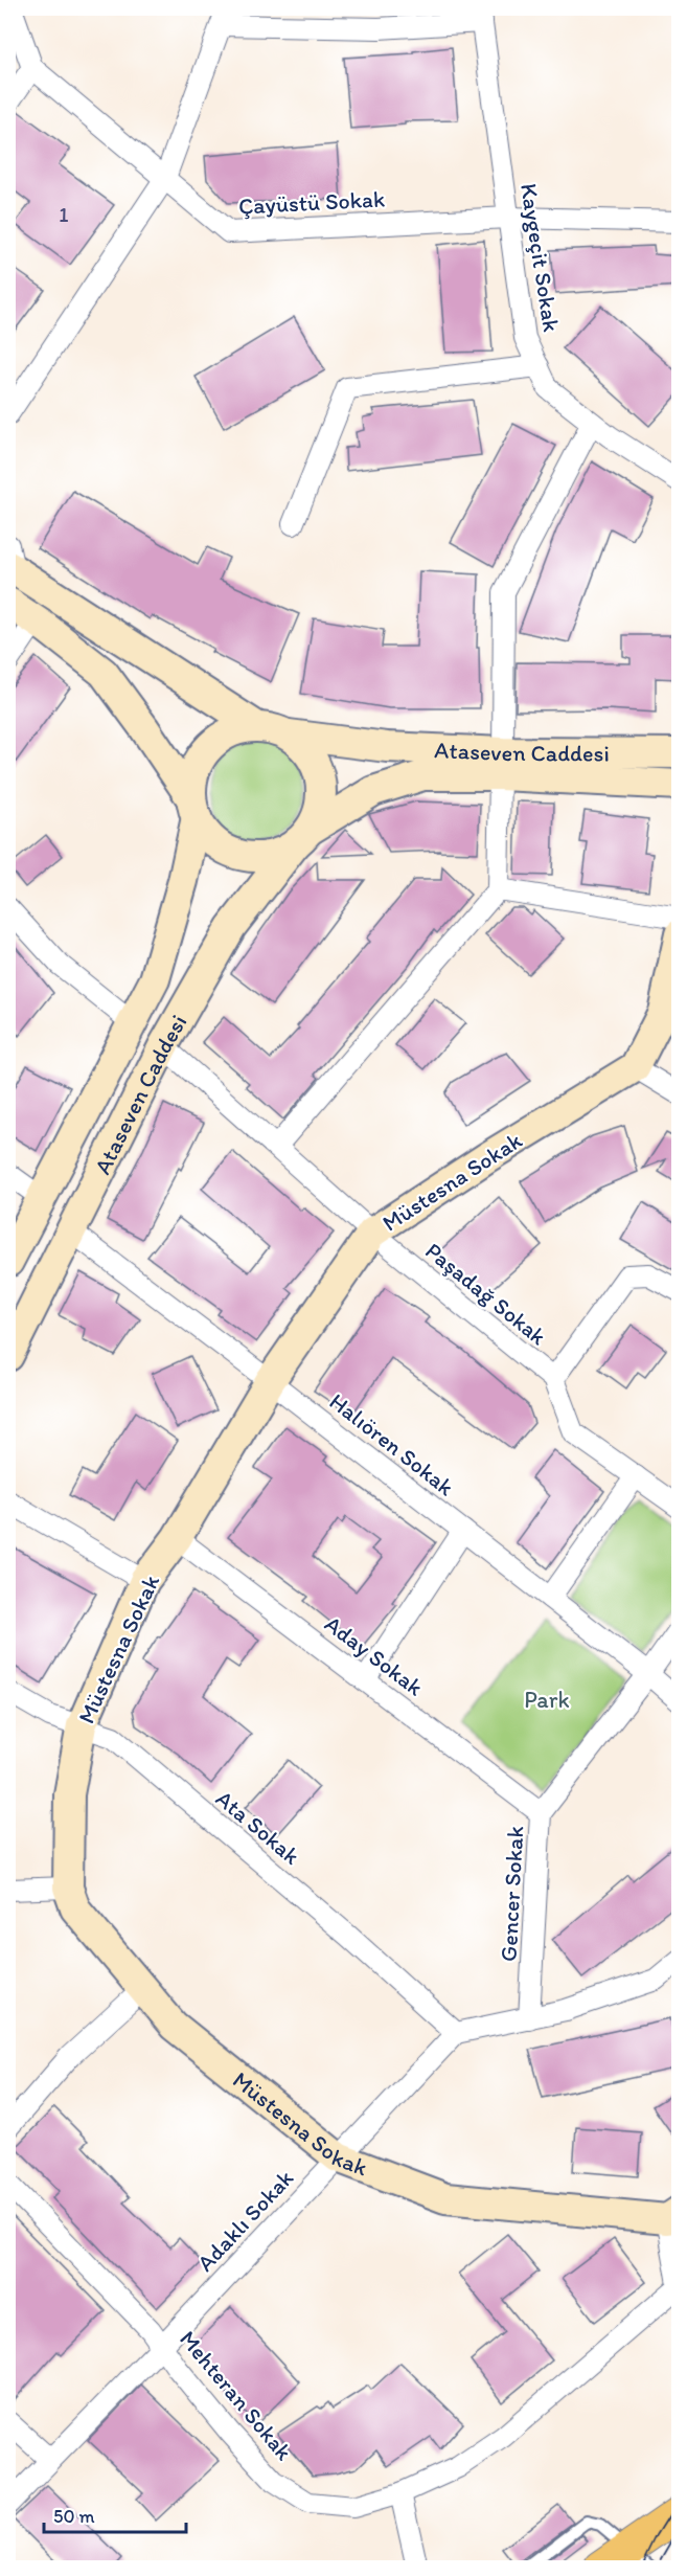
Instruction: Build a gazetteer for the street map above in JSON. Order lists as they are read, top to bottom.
{
  "streets": {
    "main road": ["Ataseven Caddesi", "Müstesna Sokak"],
    "street": [
      "Çayüstü Sokak",
      "Kaygeçit Sokak",
      "Paşadağ Sokak",
      "Halıören Sokak",
      "Aday Sokak",
      "Ata Sokak",
      "Gencer Sokak",
      "Adaklı Sokak",
      "Mehteran Sokak"
    ]
  },
  "crossings": [
    ["Çayüstü Sokak", "Kaygeçit Sokak"],
    ["Ataseven Caddesi", "Paşadağ Sokak"],
    ["Ataseven Caddesi", "Halıören Sokak"],
    ["Müstesna Sokak", "Paşadağ Sokak"],
    ["Müstesna Sokak", "Halıören Sokak"],
    ["Müstesna Sokak", "Aday Sokak"],
    ["Müstesna Sokak", "Ata Sokak"],
    ["Müstesna Sokak", "Adaklı Sokak"],
    ["Halıören Sokak", "Gencer Sokak"],
    ["Aday Sokak", "Gencer Sokak"],
    ["Ata Sokak", "Adaklı Sokak"],
    ["Adaklı Sokak", "Mehteran Sokak"]
  ],
  "parks": ["Park"],
  "house_numbers": ["1"],
  "scale_bar": "50 m"
}
